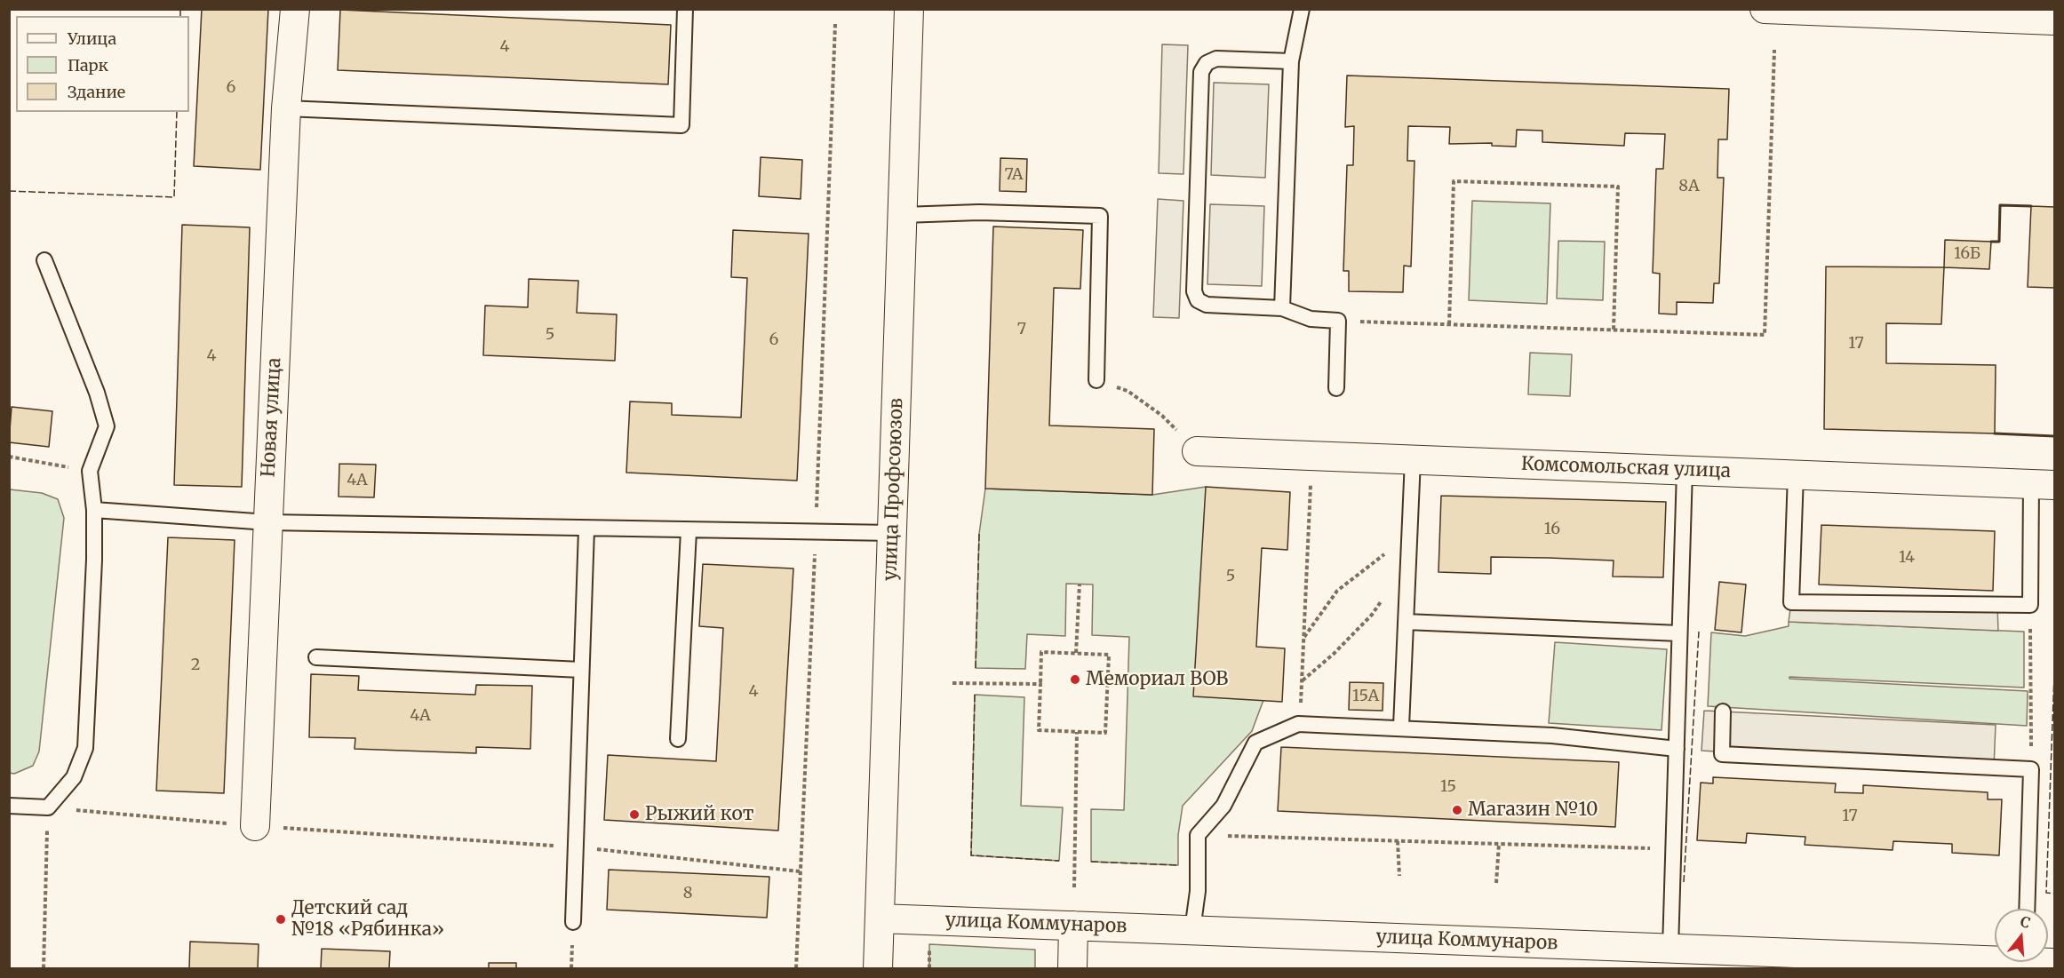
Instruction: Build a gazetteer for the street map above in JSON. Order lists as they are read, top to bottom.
{
  "streets": {
    "street": [
      "Новая улица",
      "Комсомольская улица",
      "улица Профсоюзов",
      "улица Коммунаров"
    ]
  },
  "crossings": [
    ["улица Профсоюзов", "улица Коммунаров"]
  ],
  "places": [
    "Мемориал ВОВ",
    "Магазин №10",
    "Рыжий кот",
    "Детский сад №18 «Рябинка»"
  ],
  "house_numbers": [
    "4",
    "6",
    "7А",
    "8А",
    "16Б",
    "7",
    "5",
    "6",
    "17",
    "4",
    "4А",
    "16",
    "14",
    "5",
    "2",
    "4",
    "15А",
    "4А",
    "15",
    "17",
    "8"
  ],
  "legend": ["Улица", "Парк", "Здание"],
  "north": "top"
}
